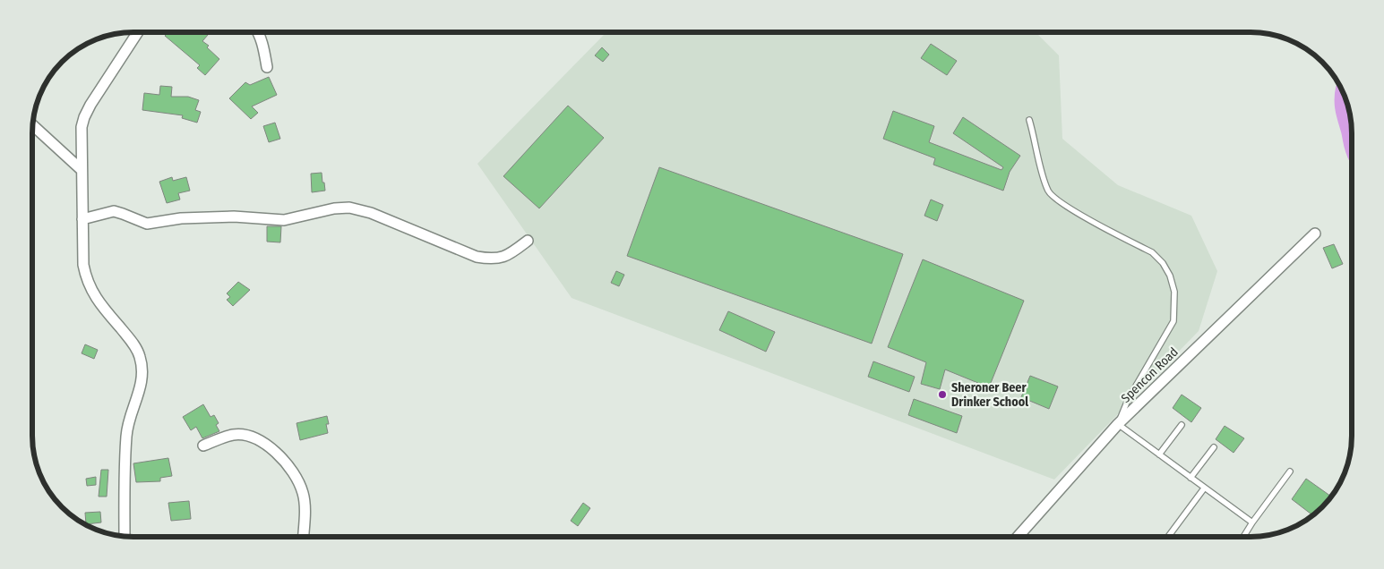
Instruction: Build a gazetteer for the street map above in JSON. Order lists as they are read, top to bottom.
{
  "streets": {
    "street": ["Spencon Road"]
  },
  "places": ["Sheroner Beer Drinker School"]
}
